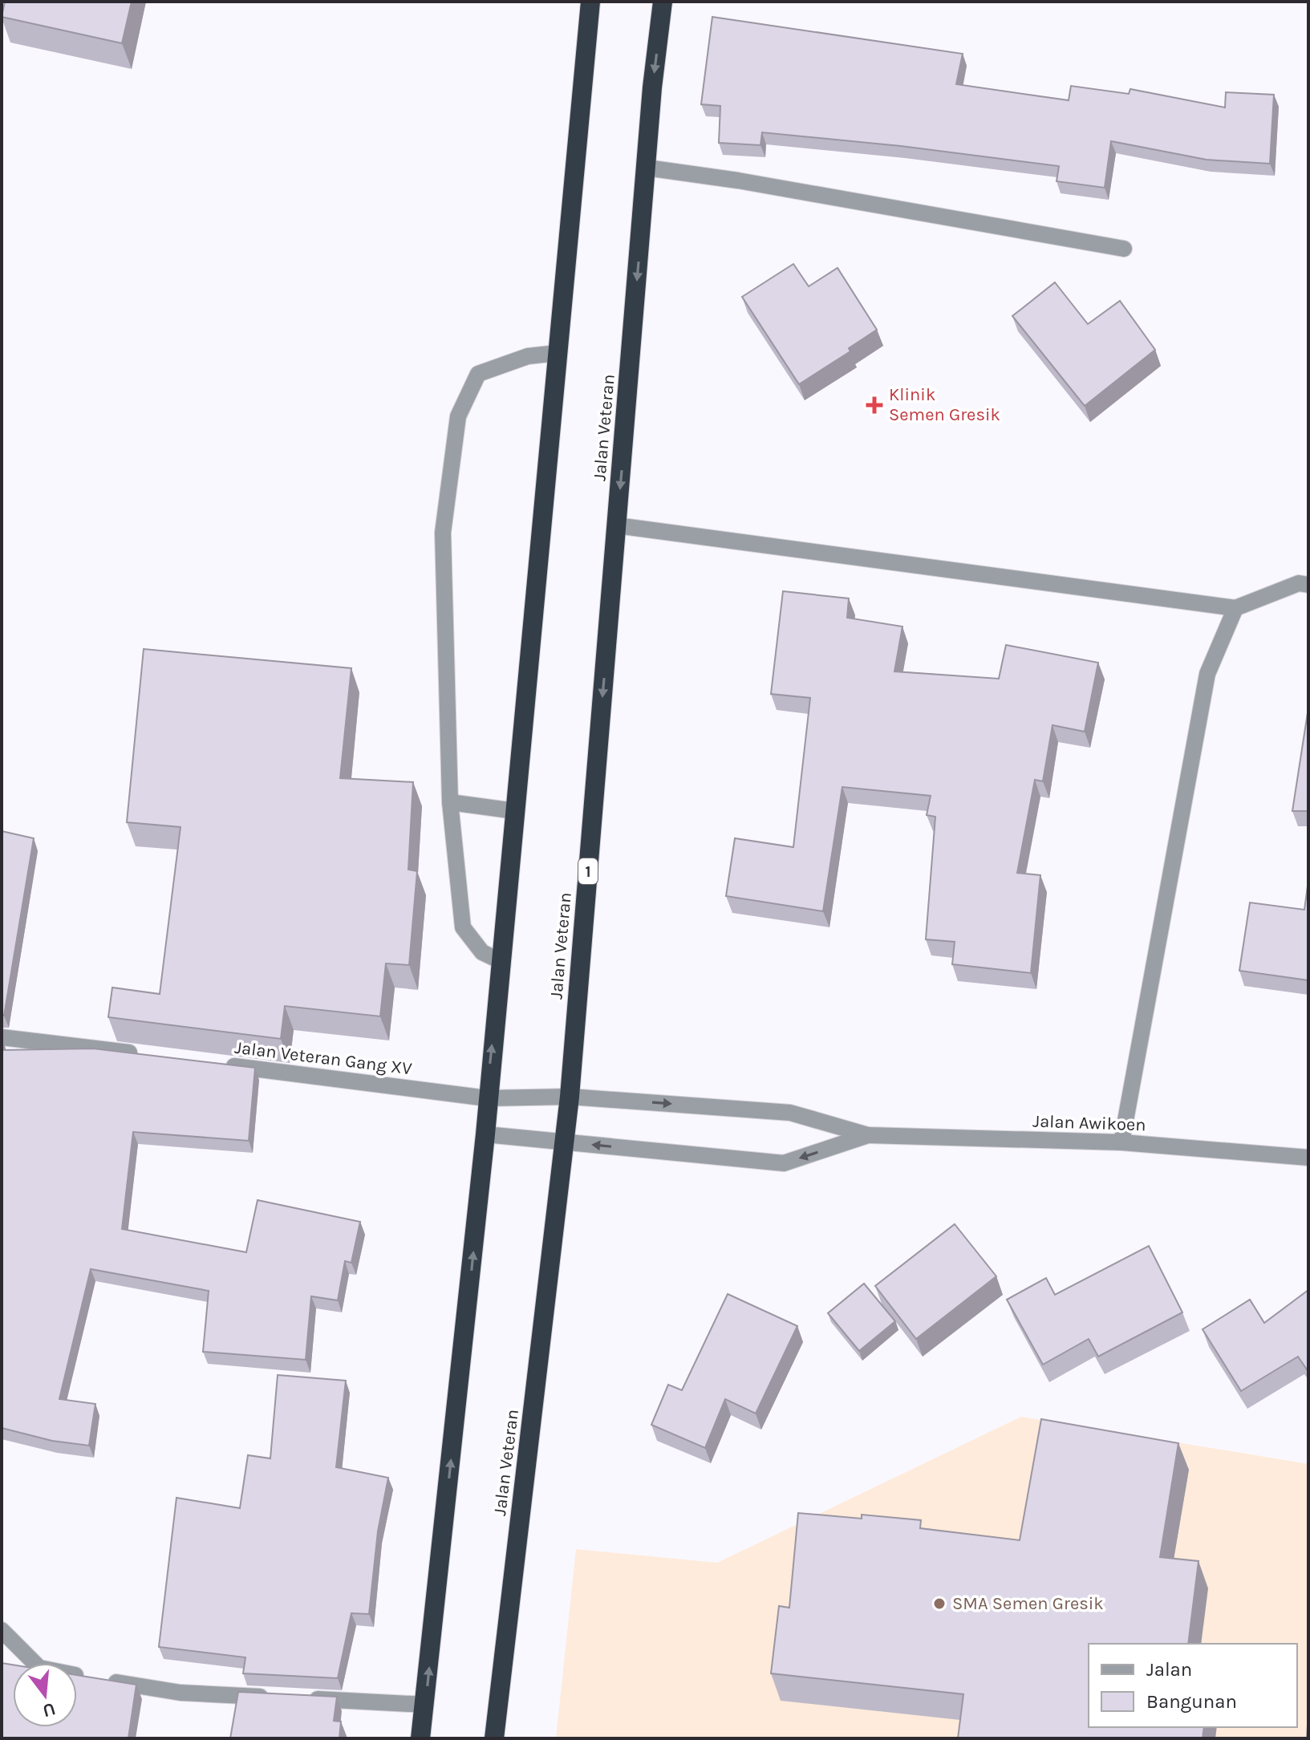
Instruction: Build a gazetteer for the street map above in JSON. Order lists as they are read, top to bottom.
{
  "streets": {
    "highway": ["Jalan Veteran", "1"],
    "street": ["Jalan Veteran Gang XV", "Jalan Awikoen"]
  },
  "crossings": [
    ["Jalan Veteran", "Jalan Veteran Gang XV"],
    ["Jalan Veteran Gang XV", "Jalan Awikoen"]
  ],
  "places": {
    "health": ["Klinik Semen Gresik"],
    "other": ["SMA Semen Gresik"]
  },
  "legend": ["Jalan", "Bangunan"],
  "north": "bottom"
}
